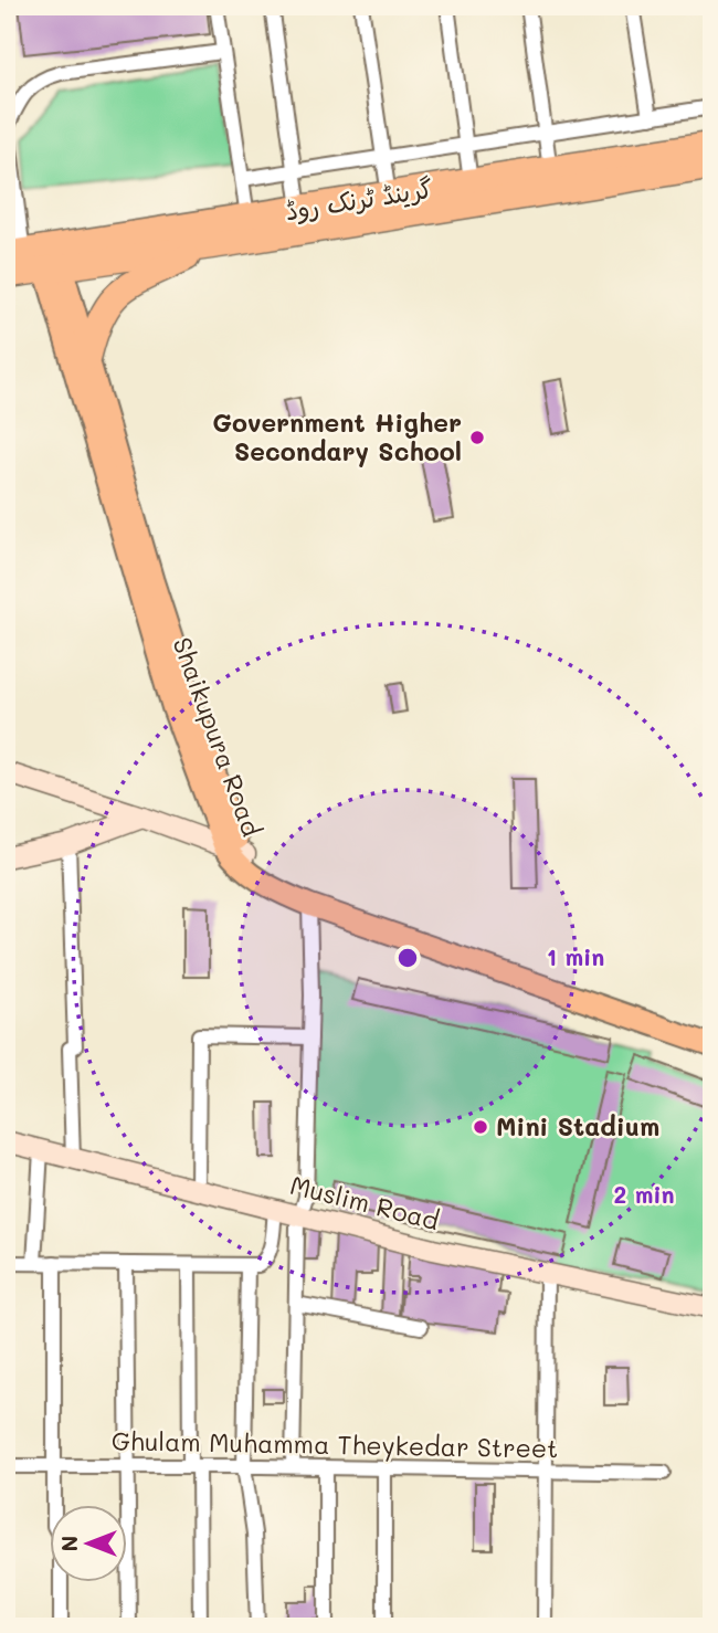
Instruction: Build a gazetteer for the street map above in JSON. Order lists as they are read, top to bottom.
{
  "streets": {
    "highway": ["گرینڈ ٹرنک روڈ"],
    "main road": ["Shaikupura Road"],
    "street": ["Muslim Road", "Ghulam Muhamma Theykedar Street"]
  },
  "crossings": [
    ["گرینڈ ٹرنک روڈ", "Shaikupura Road"]
  ],
  "places": ["Government Higher Secondary School", "Mini Stadium"],
  "north": "left",
  "rings": ["1 min", "2 min"]
}
